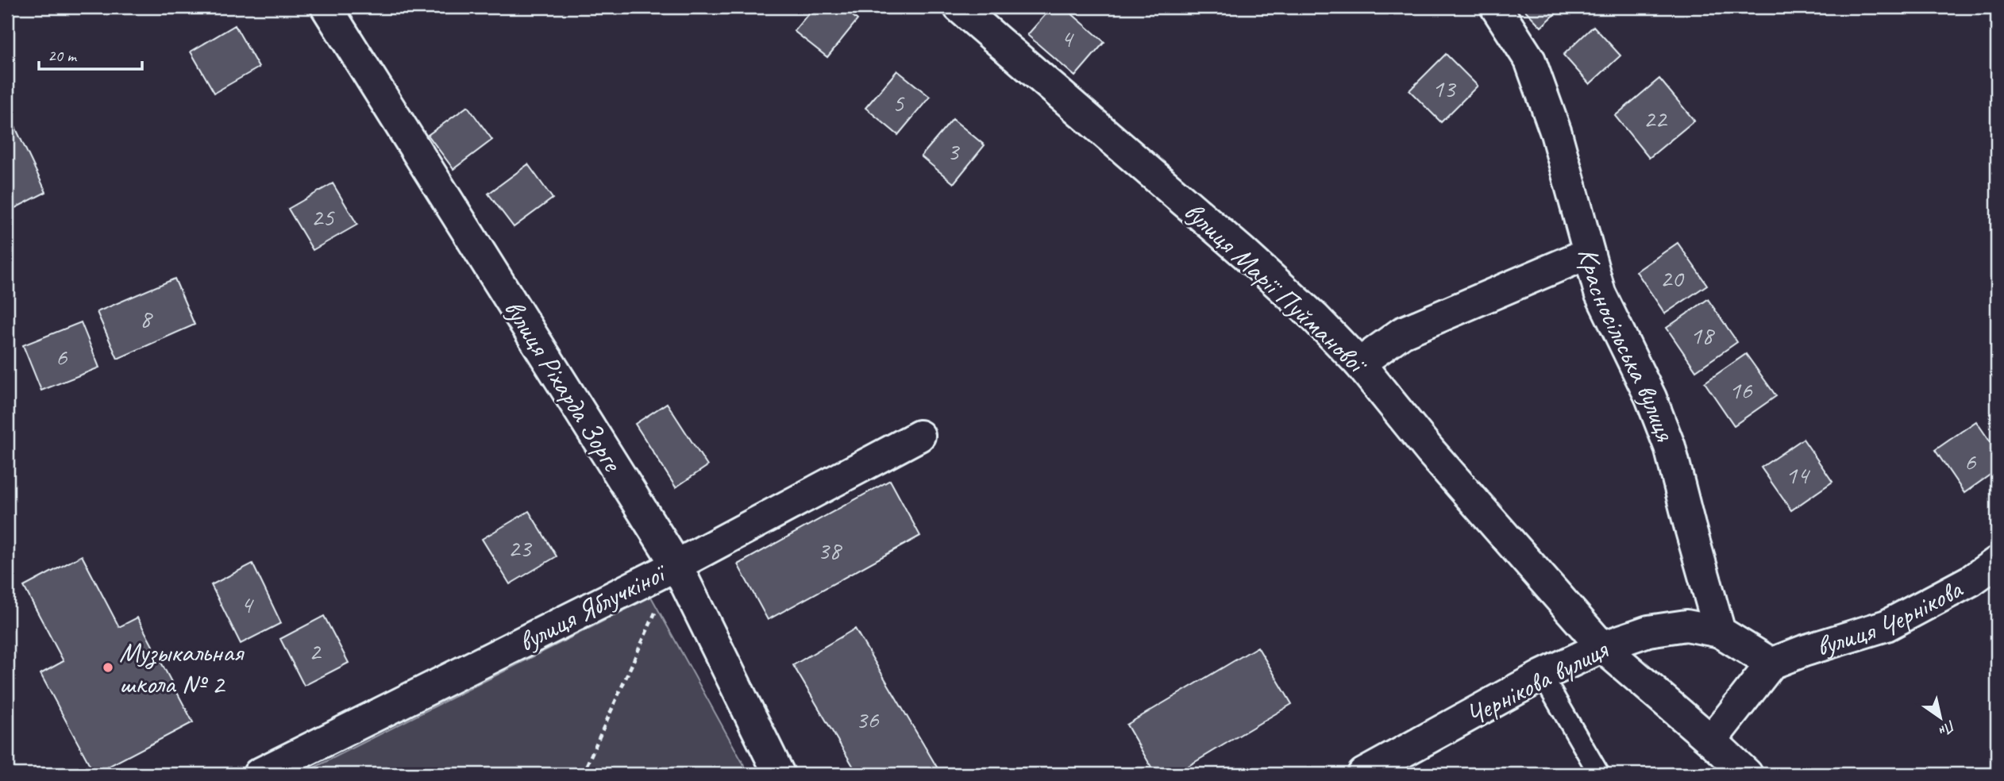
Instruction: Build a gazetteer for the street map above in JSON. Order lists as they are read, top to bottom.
{
  "streets": {
    "street": [
      "вулиця Марії Пуйманової",
      "Красносільська вулиця",
      "вулиця Ріхарда Зорге",
      "вулиця Яблучкіної",
      "вулиця Чернікова",
      "Чернікова вулиця"
    ]
  },
  "crossings": [
    ["вулиця Марії Пуйманової", "Чернікова вулиця"],
    ["Красносільська вулиця", "Чернікова вулиця"],
    ["вулиця Ріхарда Зорге", "вулиця Яблучкіної"]
  ],
  "places": ["Музыкальная школа № 2"],
  "house_numbers": [
    "4",
    "13",
    "5",
    "22",
    "3",
    "25",
    "20",
    "8",
    "18",
    "6",
    "16",
    "6",
    "14",
    "23",
    "38",
    "4",
    "2",
    "36"
  ],
  "scale_bar": "20 m",
  "north": "bottom right"
}
